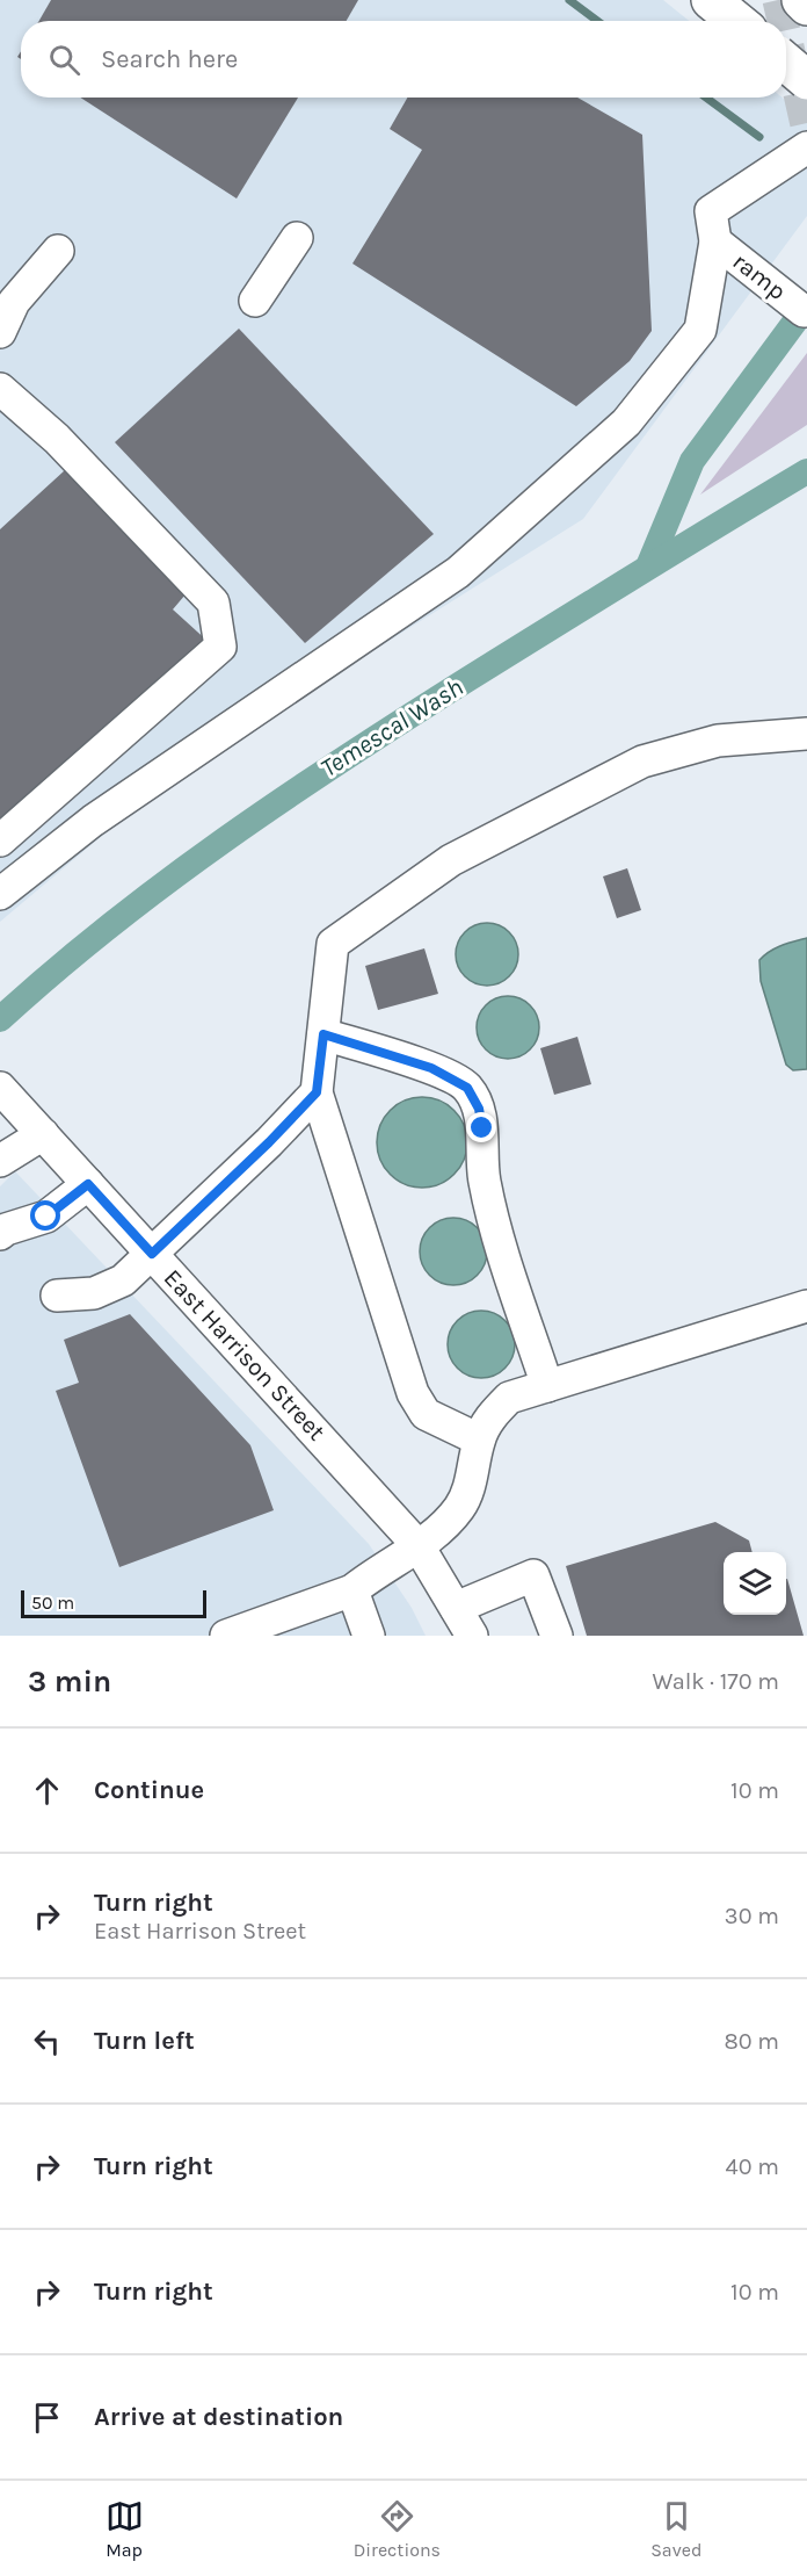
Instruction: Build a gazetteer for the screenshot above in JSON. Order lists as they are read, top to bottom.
{
  "streets": {
    "street": ["ramp", "East Harrison Street"]
  },
  "water": ["Temescal Wash"],
  "scale_bar": "50 m",
  "page": {
    "search": "Search here",
    "scale": "50 m",
    "heading": ["3 min", "Walk · 170 m"],
    "list": [
      ["Continue", "10 m"],
      ["Turn right", "East Harrison Street", "30 m"],
      ["Turn left", "80 m"],
      ["Turn right", "40 m"],
      ["Turn right", "10 m"],
      "Arrive at destination"
    ],
    "nav": ["Map", "Directions", "Saved"]
  }
}
